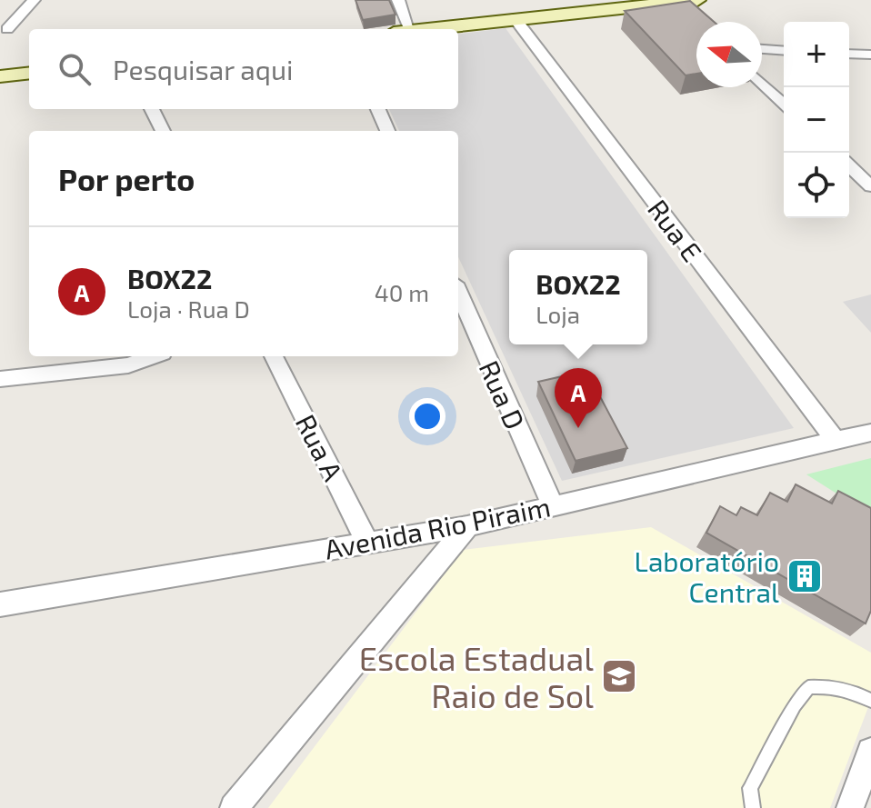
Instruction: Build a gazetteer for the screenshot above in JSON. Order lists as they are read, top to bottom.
{
  "streets": {
    "street": [
      "Rua E",
      "Rua D",
      "Rua A",
      "Avenida Rio Piraim"
    ]
  },
  "crossings": [
    ["Rua E", "Avenida Rio Piraim"],
    ["Rua D", "Avenida Rio Piraim"],
    ["Rua A", "Avenida Rio Piraim"]
  ],
  "places": {
    "building": ["Laboratório Central"],
    "school or university": ["Escola Estadual Raio de Sol"]
  },
  "north": "left",
  "page": {
    "map_buttons": ["+", "−"],
    "search": "Pesquisar aqui",
    "heading": "Por perto",
    "list": [
      {
        "mark": "A",
        "name": "BOX22",
        "note": "Loja · Rua D",
        "value": "40 m"
      }
    ],
    "popup": ["BOX22", "Loja"],
    "pins": "A"
  }
}
